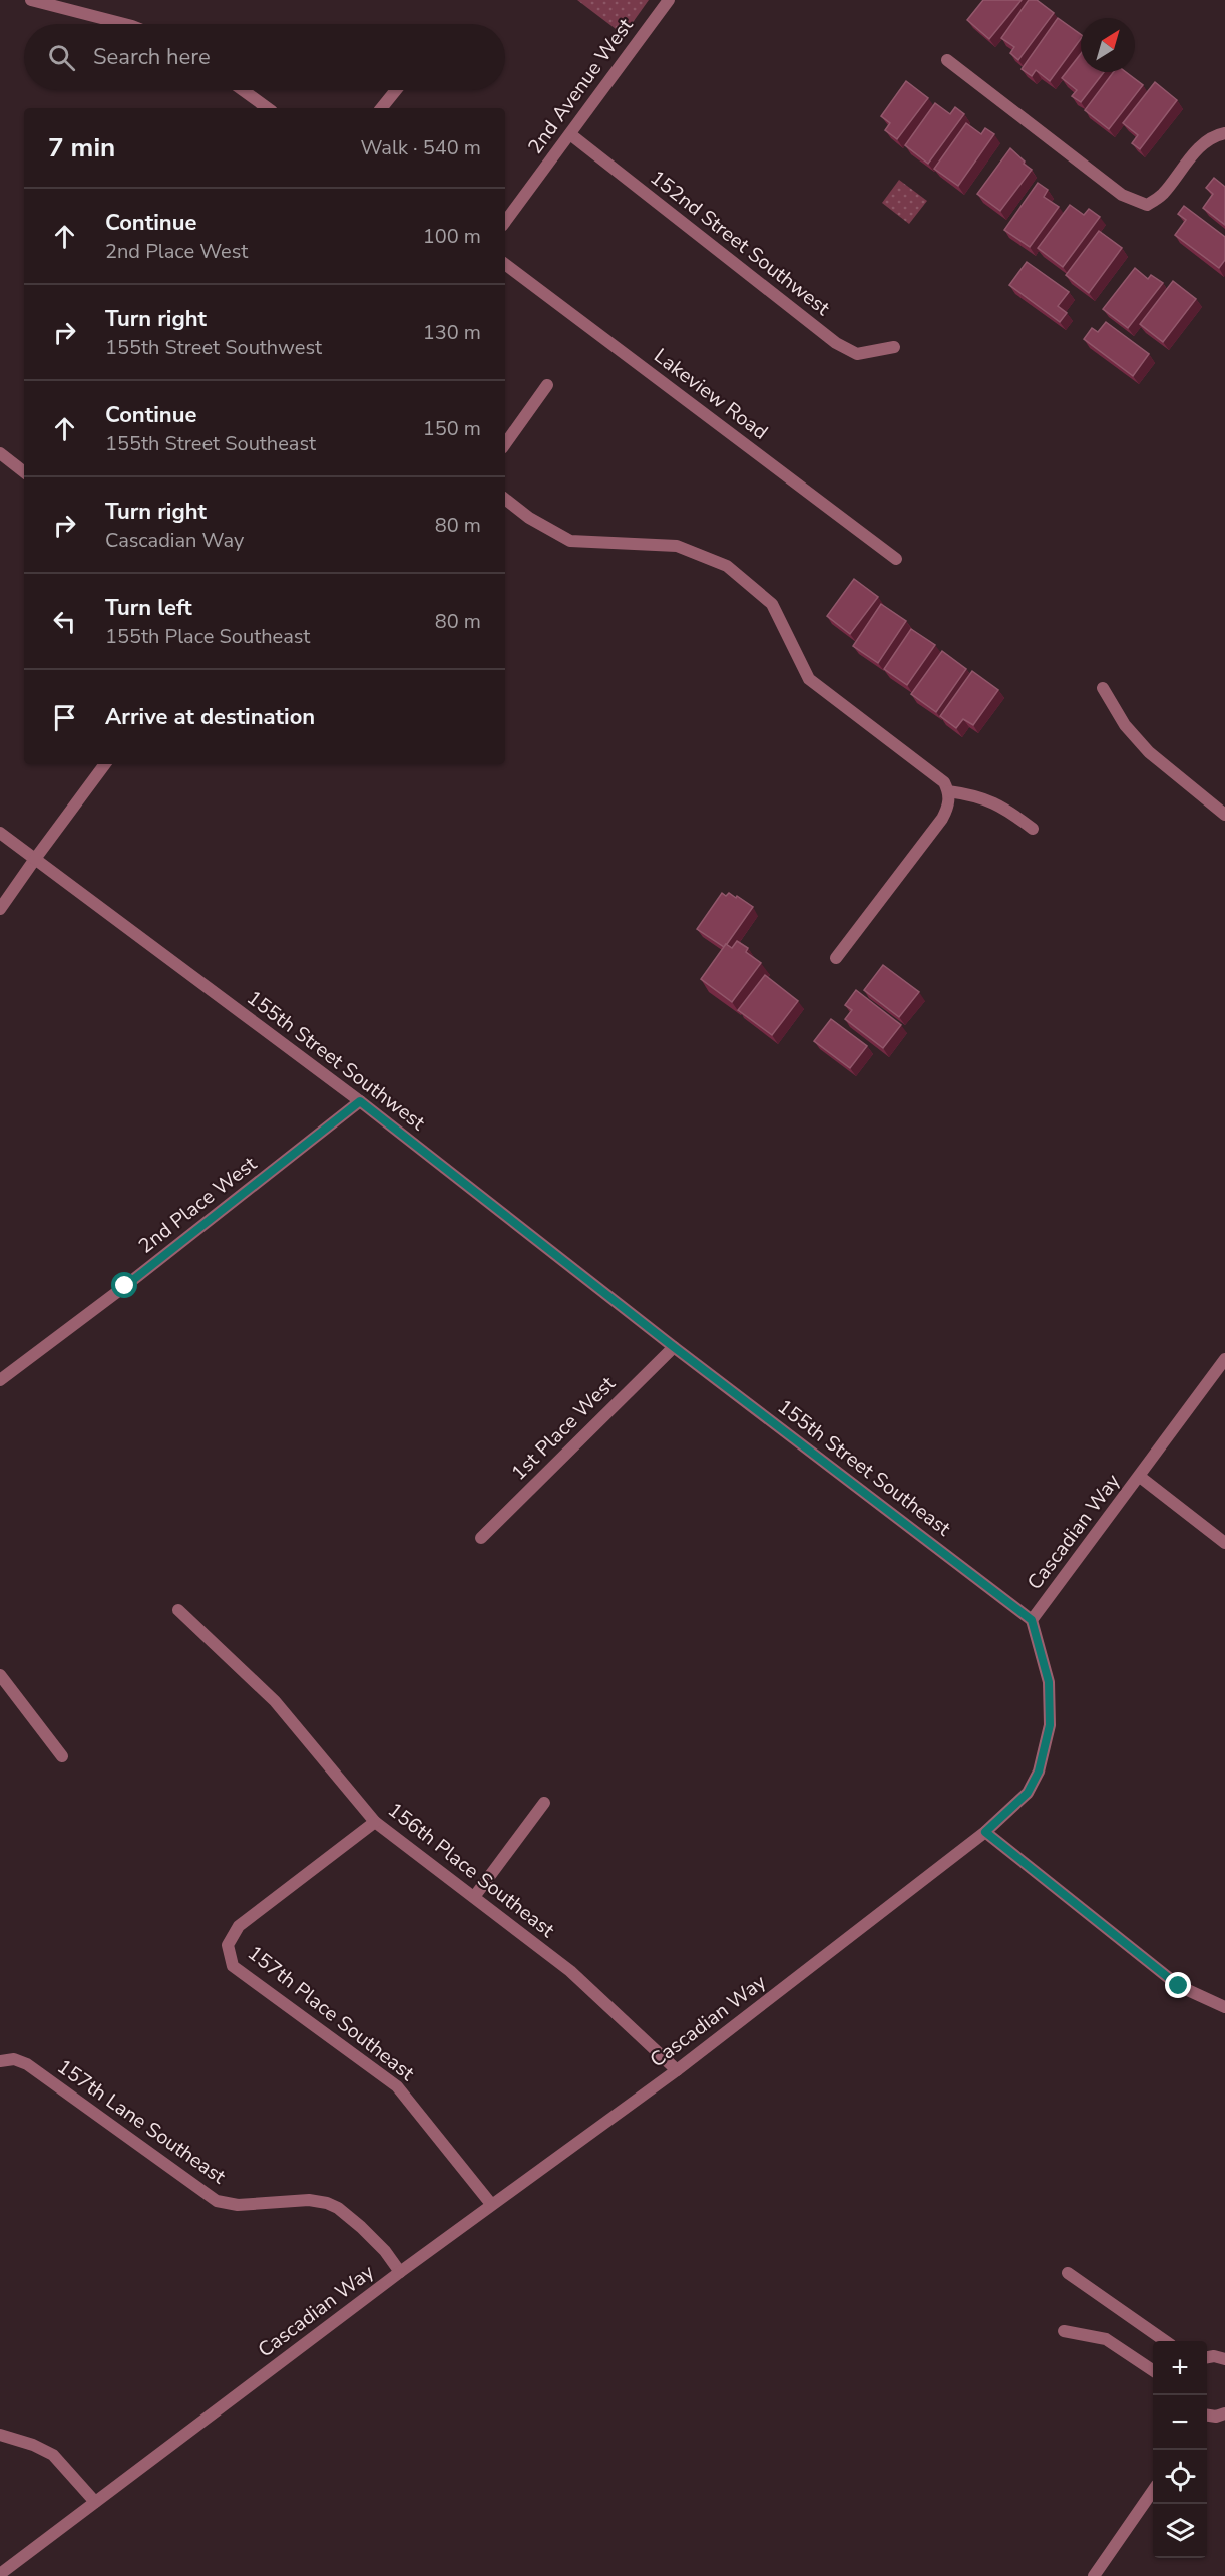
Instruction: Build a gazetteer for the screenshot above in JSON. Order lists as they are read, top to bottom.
{
  "streets": {
    "street": [
      "2nd Avenue West",
      "152nd Street Southwest",
      "Lakeview Road",
      "155th Street Southwest",
      "2nd Place West",
      "1st Place West",
      "155th Street Southeast",
      "Cascadian Way",
      "156th Place Southeast",
      "157th Place Southeast",
      "157th Lane Southeast"
    ]
  },
  "crossings": [
    ["2nd Avenue West", "152nd Street Southwest"],
    ["155th Street Southwest", "2nd Place West"],
    ["155th Street Southwest", "1st Place West"],
    ["155th Street Southwest", "155th Street Southeast"],
    ["1st Place West", "155th Street Southeast"],
    ["155th Street Southeast", "Cascadian Way"],
    ["Cascadian Way", "156th Place Southeast"],
    ["Cascadian Way", "157th Place Southeast"],
    ["Cascadian Way", "157th Lane Southeast"],
    ["156th Place Southeast", "157th Place Southeast"]
  ],
  "north": "top right",
  "page": {
    "search": "Search here",
    "heading": ["7 min", "Walk · 540 m"],
    "list": [
      ["Continue", "2nd Place West", "100 m"],
      ["Turn right", "155th Street Southwest", "130 m"],
      ["Continue", "155th Street Southeast", "150 m"],
      ["Turn right", "Cascadian Way", "80 m"],
      ["Turn left", "155th Place Southeast", "80 m"],
      "Arrive at destination"
    ],
    "map_buttons": ["+", "−"]
  }
}
